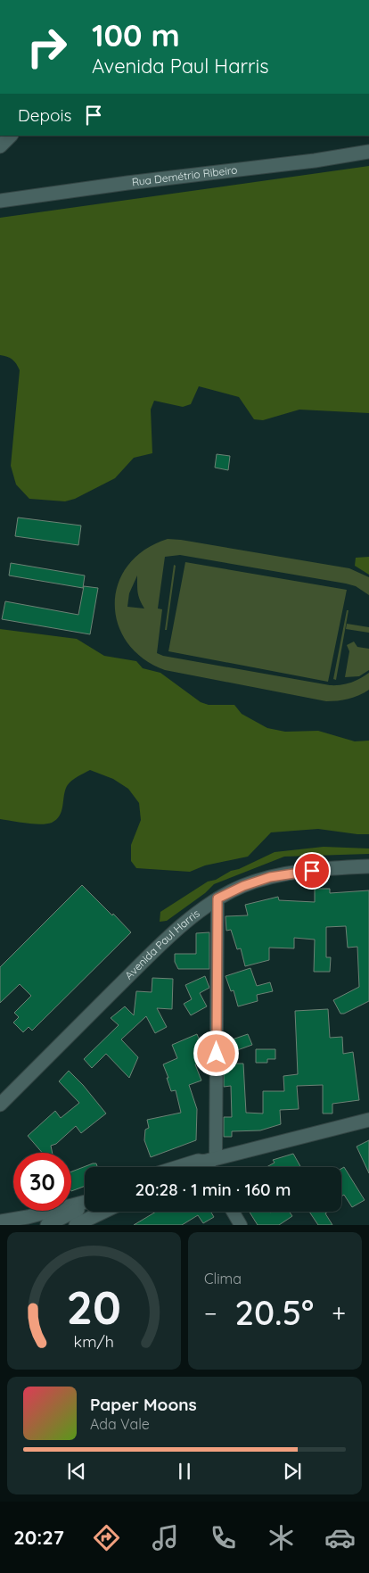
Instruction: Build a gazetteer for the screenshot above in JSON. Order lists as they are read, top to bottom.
{
  "streets": {
    "main road": ["Rua Demétrio Ribeiro", "Avenida Paul Harris"]
  },
  "page": {
    "turn": ["100 m", "Avenida Paul Harris"],
    "then": "Depois",
    "limit": "30",
    "trip": "20:28 · 1 min · 160 m",
    "tile": "Clima",
    "heat": ["−", "20.5°", "+"],
    "song": ["Paper Moons", "Ada Vale"],
    "tabs": "20:27",
    "gauge": ["20", "km/h"]
  }
}
